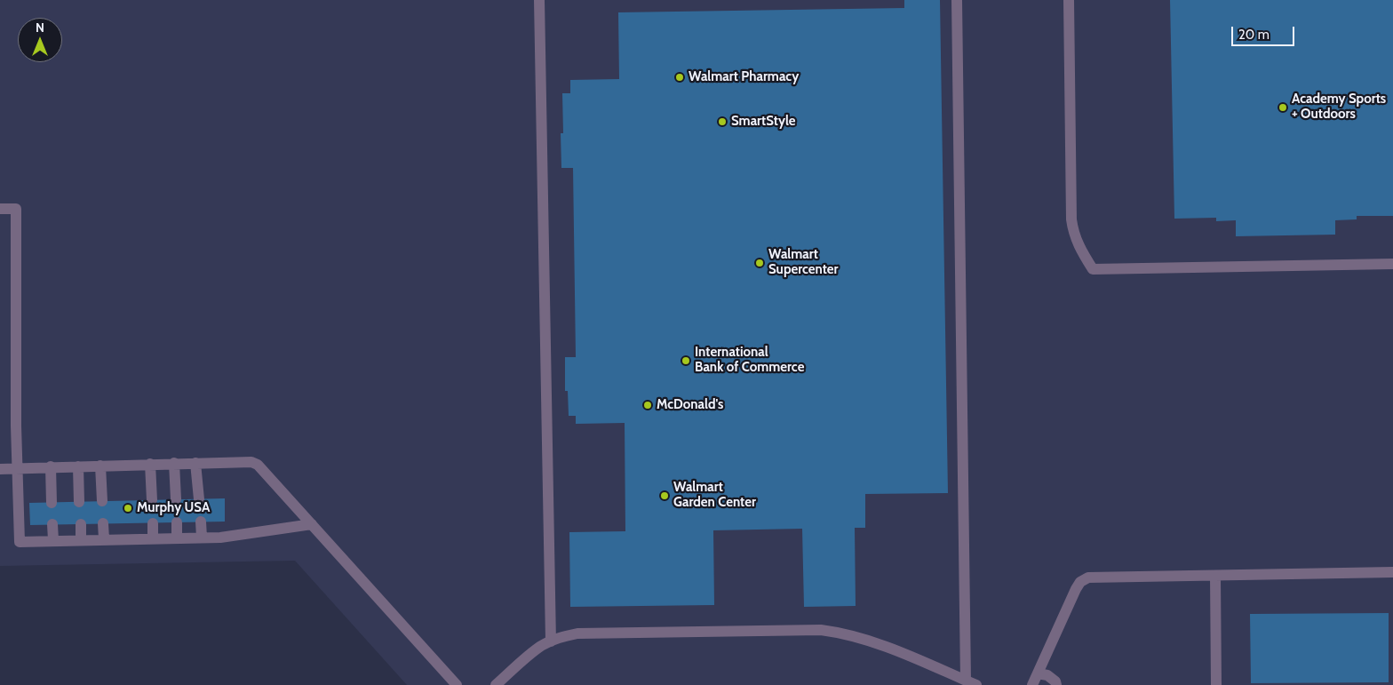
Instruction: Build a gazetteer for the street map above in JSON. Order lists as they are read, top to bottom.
{
  "places": [
    "Walmart Pharmacy",
    "Academy Sports + Outdoors",
    "SmartStyle",
    "Walmart Supercenter",
    "International Bank of Commerce",
    "McDonald's",
    "Walmart Garden Center",
    "Murphy USA"
  ],
  "scale_bar": "20 m",
  "north": "top"
}
